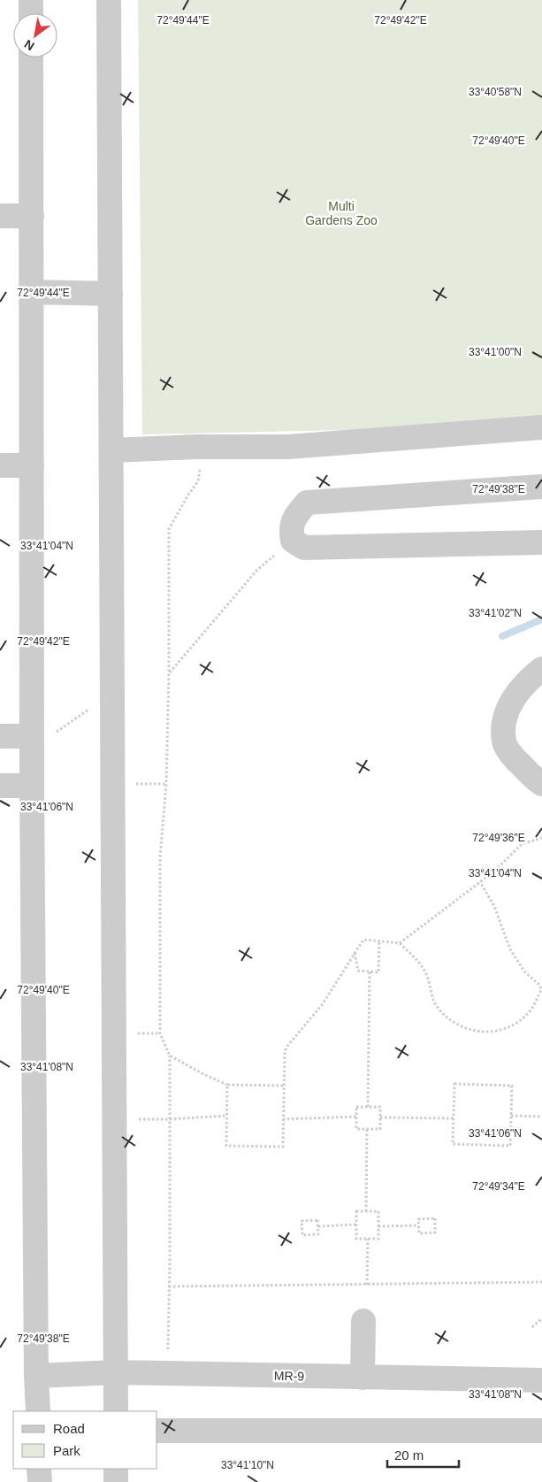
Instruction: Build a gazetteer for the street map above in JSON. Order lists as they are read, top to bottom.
{
  "streets": {
    "street": ["MR-9"]
  },
  "parks": ["Multi Gardens Zoo"],
  "legend": ["Road", "Park"],
  "scale_bar": "20 m",
  "north": "bottom left",
  "coordinates": [
    "72°49'44\"E",
    "72°49'42\"E",
    "33°40'58\"N",
    "72°49'40\"E",
    "33°41'00\"N",
    "72°49'38\"E",
    "33°41'04\"N",
    "33°41'02\"N",
    "33°41'06\"N",
    "72°49'36\"E",
    "33°41'08\"N",
    "72°49'34\"E",
    "33°41'10\"N"
  ]
}
